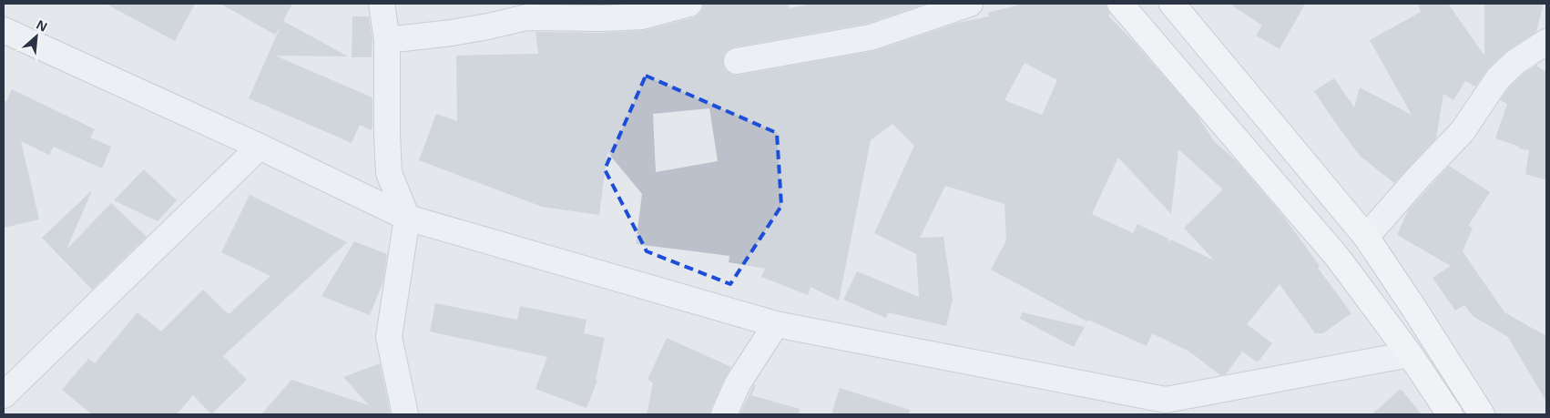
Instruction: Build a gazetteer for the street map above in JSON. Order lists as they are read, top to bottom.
{
  "north": "top right"
}
